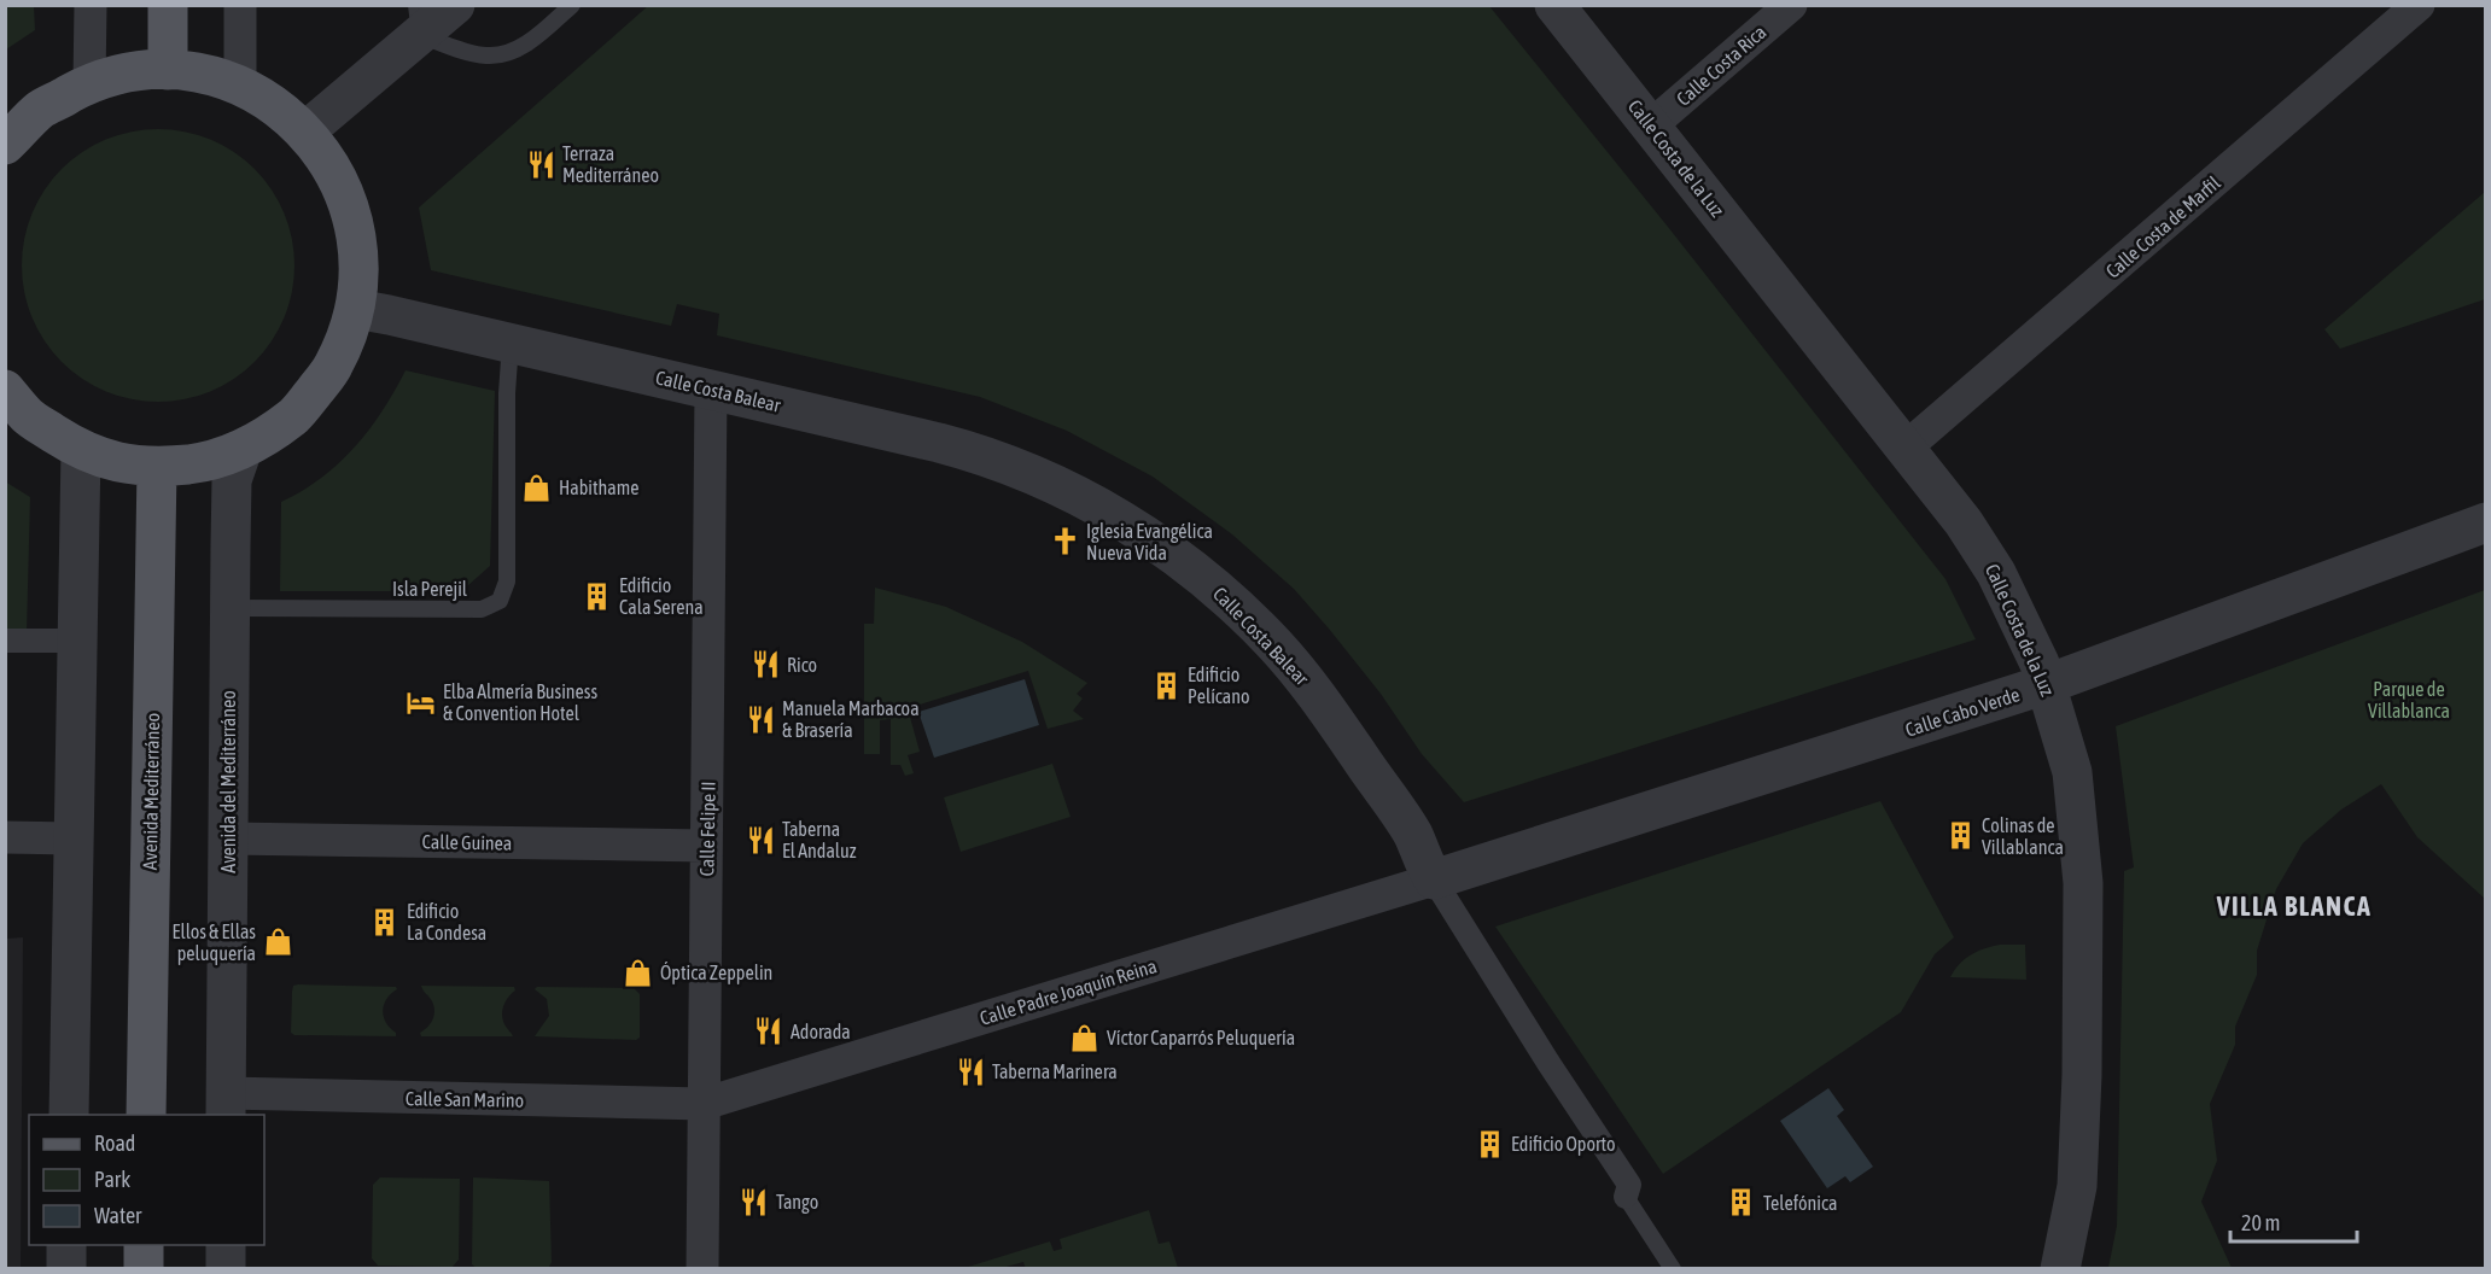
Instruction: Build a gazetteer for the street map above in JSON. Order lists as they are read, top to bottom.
{
  "streets": {
    "main road": ["Avenida Mediterráneo"],
    "street": [
      "Calle Costa Rica",
      "Calle Costa de la Luz",
      "Calle Costa de Marfil",
      "Calle Costa Balear",
      "Calle Cabo Verde",
      "Avenida del Mediterráneo",
      "Calle Felipe II",
      "Calle Guinea",
      "Calle Padre Joaquín Reina",
      "Calle San Marino"
    ],
    "lane": ["Isla Perejil"]
  },
  "crossings": [
    ["Calle Costa Rica", "Calle Costa de la Luz"],
    ["Calle Costa de la Luz", "Calle Costa de Marfil"],
    ["Calle Costa de la Luz", "Calle Cabo Verde"],
    ["Calle Costa Balear", "Isla Perejil"],
    ["Calle Costa Balear", "Calle Cabo Verde"],
    ["Calle Costa Balear", "Calle Felipe II"],
    ["Calle Costa Balear", "Calle Padre Joaquín Reina"],
    ["Isla Perejil", "Avenida del Mediterráneo"],
    ["Calle Cabo Verde", "Calle Padre Joaquín Reina"],
    ["Avenida del Mediterráneo", "Calle Guinea"],
    ["Avenida del Mediterráneo", "Calle San Marino"],
    ["Calle Felipe II", "Calle Guinea"],
    ["Calle Felipe II", "Calle Padre Joaquín Reina"],
    ["Calle Felipe II", "Calle San Marino"],
    ["Calle Padre Joaquín Reina", "Calle San Marino"]
  ],
  "districts": ["VILLA BLANCA"],
  "parks": ["Parque de Villablanca"],
  "places": {
    "restaurant": [
      "Terraza Mediterráneo",
      "Rico",
      "Manuela Marbacoa & Brasería",
      "Taberna El Andaluz",
      "Adorada",
      "Taberna Marinera",
      "Tango"
    ],
    "shop": [
      "Habithame",
      "Ellos & Ellas peluquería",
      "Óptica Zeppelin",
      "Víctor Caparrós Peluquería"
    ],
    "church": ["Iglesia Evangélica Nueva Vida"],
    "building": [
      "Edificio Cala Serena",
      "Edificio Pelícano",
      "Colinas de Villablanca",
      "Edificio La Condesa",
      "Edificio Oporto",
      "Telefónica"
    ],
    "hotel": ["Elba Almería Business & Convention Hotel"]
  },
  "legend": ["Road", "Park", "Water"],
  "scale_bar": "20 m"
}
